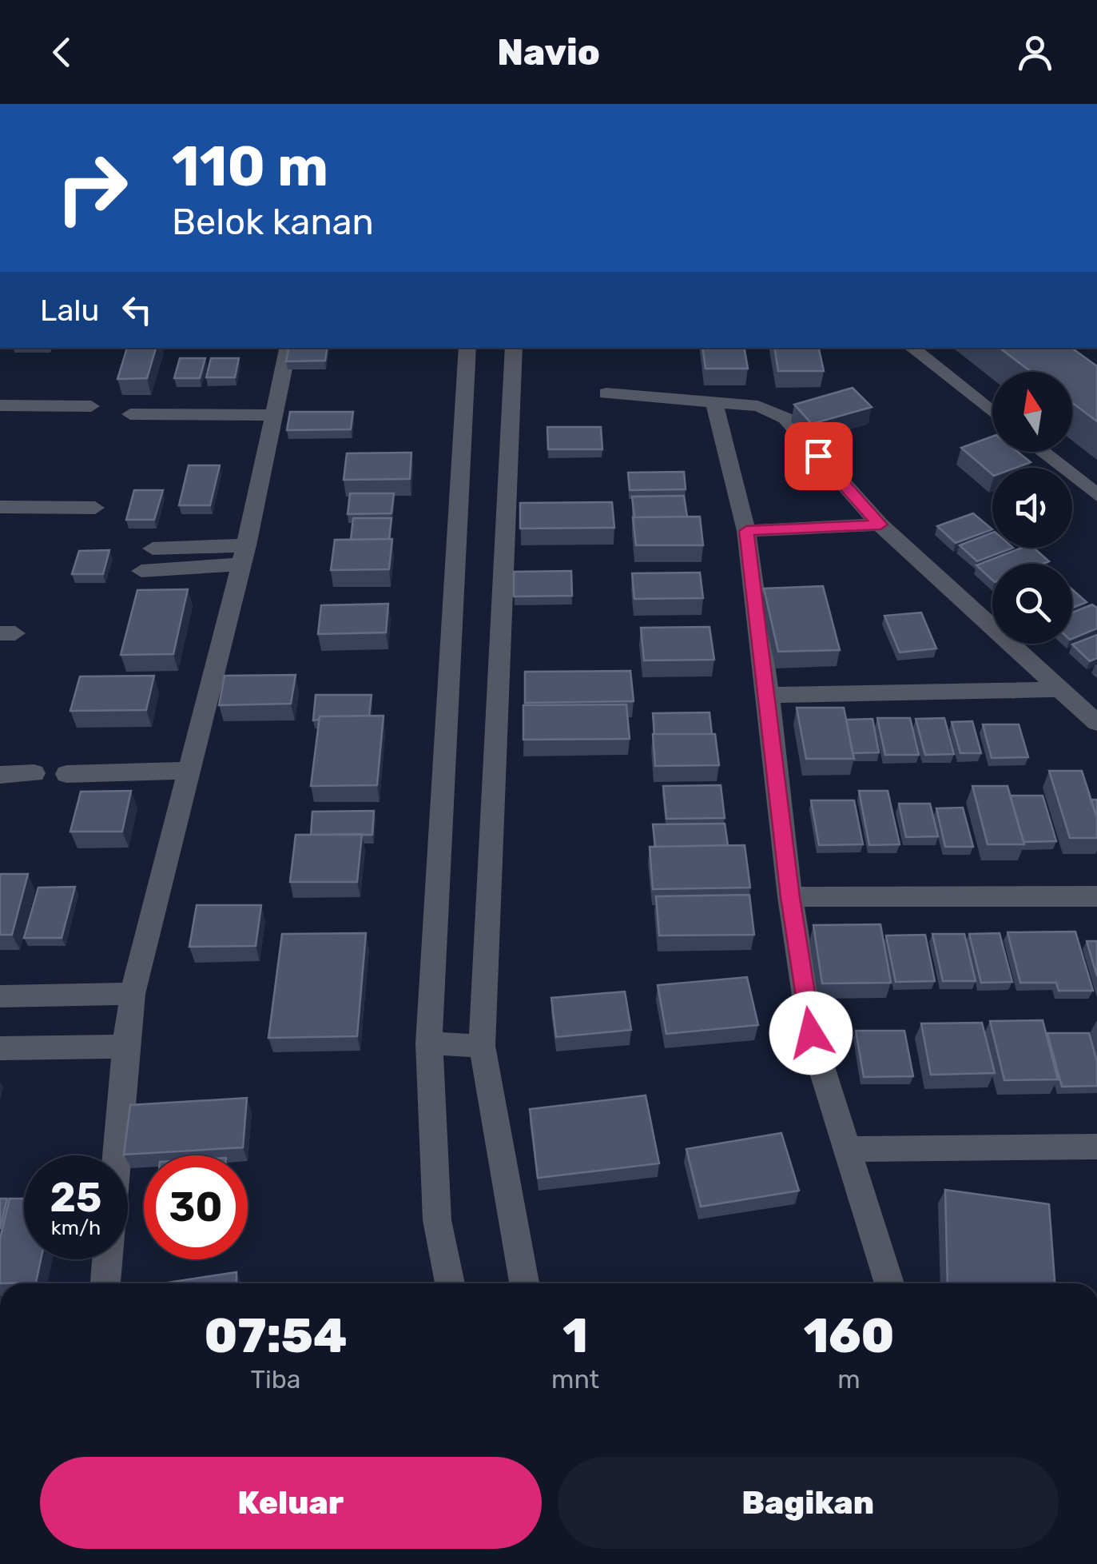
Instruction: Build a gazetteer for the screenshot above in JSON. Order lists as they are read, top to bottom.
{
  "north": "top",
  "page": {
    "header": "Navio",
    "turn": ["110 m", "Belok kanan"],
    "then": "Lalu",
    "speed": "25 km/h",
    "limit": "30",
    "eta": [
      "07:54",
      "Tiba",
      "1",
      "mnt",
      "160",
      "m"
    ],
    "buttons": ["Keluar", "Bagikan"]
  }
}
